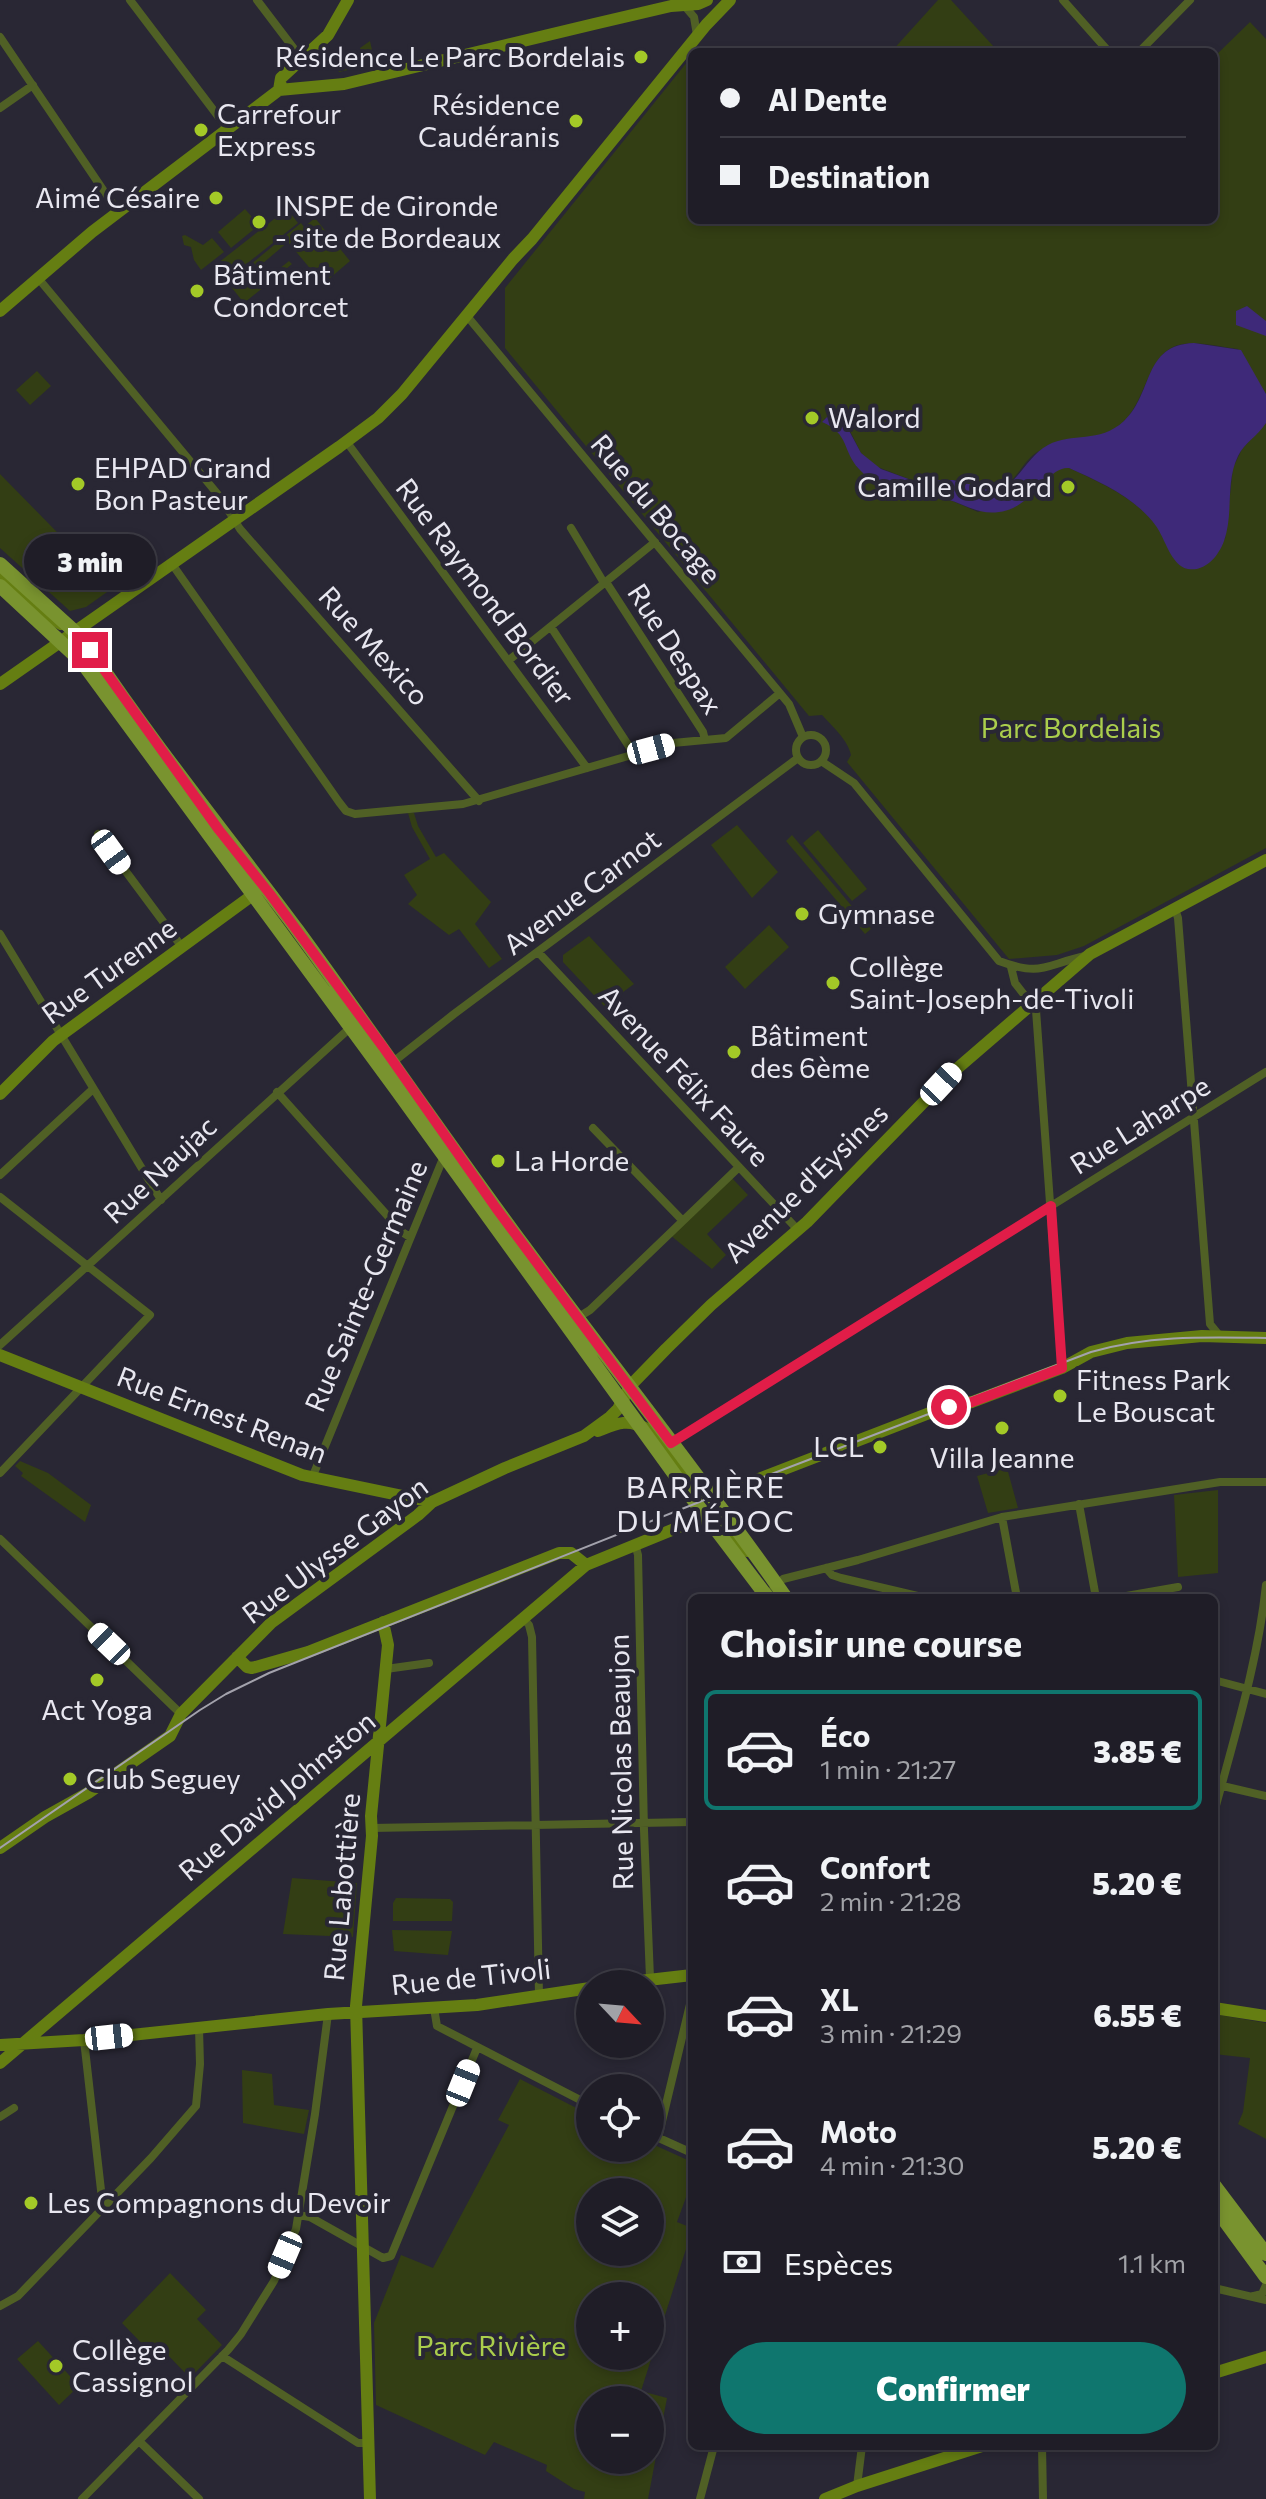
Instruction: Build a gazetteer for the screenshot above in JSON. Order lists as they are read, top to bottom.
{
  "streets": {
    "street": [
      "Rue du Bocage",
      "Rue Raymond Bordier",
      "Rue Mexico",
      "Rue Despax",
      "Avenue Carnot",
      "Rue Turenne",
      "Avenue Félix Faure",
      "Rue Laharpe",
      "Rue Naujac",
      "Avenue d'Eysines",
      "Rue Sainte-Germaine",
      "Rue Ernest Renan",
      "Rue Ulysse Gayon",
      "Rue Nicolas Beaujon",
      "Rue David Johnston",
      "Rue Labottière",
      "Rue de Tivoli"
    ]
  },
  "crossings": [
    ["Rue du Bocage", "Avenue Carnot"],
    ["Avenue Carnot", "Avenue Félix Faure"],
    ["Avenue Félix Faure", "Avenue d'Eysines"],
    ["Rue Sainte-Germaine", "Rue Ernest Renan"],
    ["Rue Ernest Renan", "Rue Ulysse Gayon"],
    ["Rue Nicolas Beaujon", "Rue David Johnston"],
    ["Rue David Johnston", "Rue Labottière"],
    ["Rue David Johnston", "Rue de Tivoli"],
    ["Rue Labottière", "Rue de Tivoli"]
  ],
  "districts": ["BARRIÈRE DU MÉDOC"],
  "parks": ["Parc Bordelais", "Parc Rivière"],
  "places": [
    "Résidence Le Parc Bordelais",
    "Résidence Caudéranis",
    "Carrefour Express",
    "Aimé Césaire",
    "INSPE de Gironde - site de Bordeaux",
    "Bâtiment Condorcet",
    "Walord",
    "EHPAD Grand Bon Pasteur",
    "Camille Godard",
    "Gymnase",
    "Collège Saint-Joseph-de-Tivoli",
    "Bâtiment des 6ème",
    "La Horde",
    "Fitness Park Le Bouscat",
    "Villa Jeanne",
    "LCL",
    "Act Yoga",
    "Club Seguey",
    "Les Compagnons du Devoir",
    "Collège Cassignol"
  ],
  "north": "bottom right",
  "page": {
    "banner": ["Al Dente", "Destination"],
    "bubble": "3 min",
    "heading": "Choisir une course",
    "list": [
      {
        "name": "Éco",
        "note": "1 min · 21:27",
        "value": "3.85 €"
      },
      {
        "name": "Confort",
        "note": "2 min · 21:28",
        "value": "5.20 €"
      },
      {
        "name": "XL",
        "note": "3 min · 21:29",
        "value": "6.55 €"
      },
      {
        "name": "Moto",
        "note": "4 min · 21:30",
        "value": "5.20 €"
      }
    ],
    "map_buttons": ["+", "−"],
    "pay": ["Espèces", "1.1 km"],
    "buttons": "Confirmer"
  }
}
